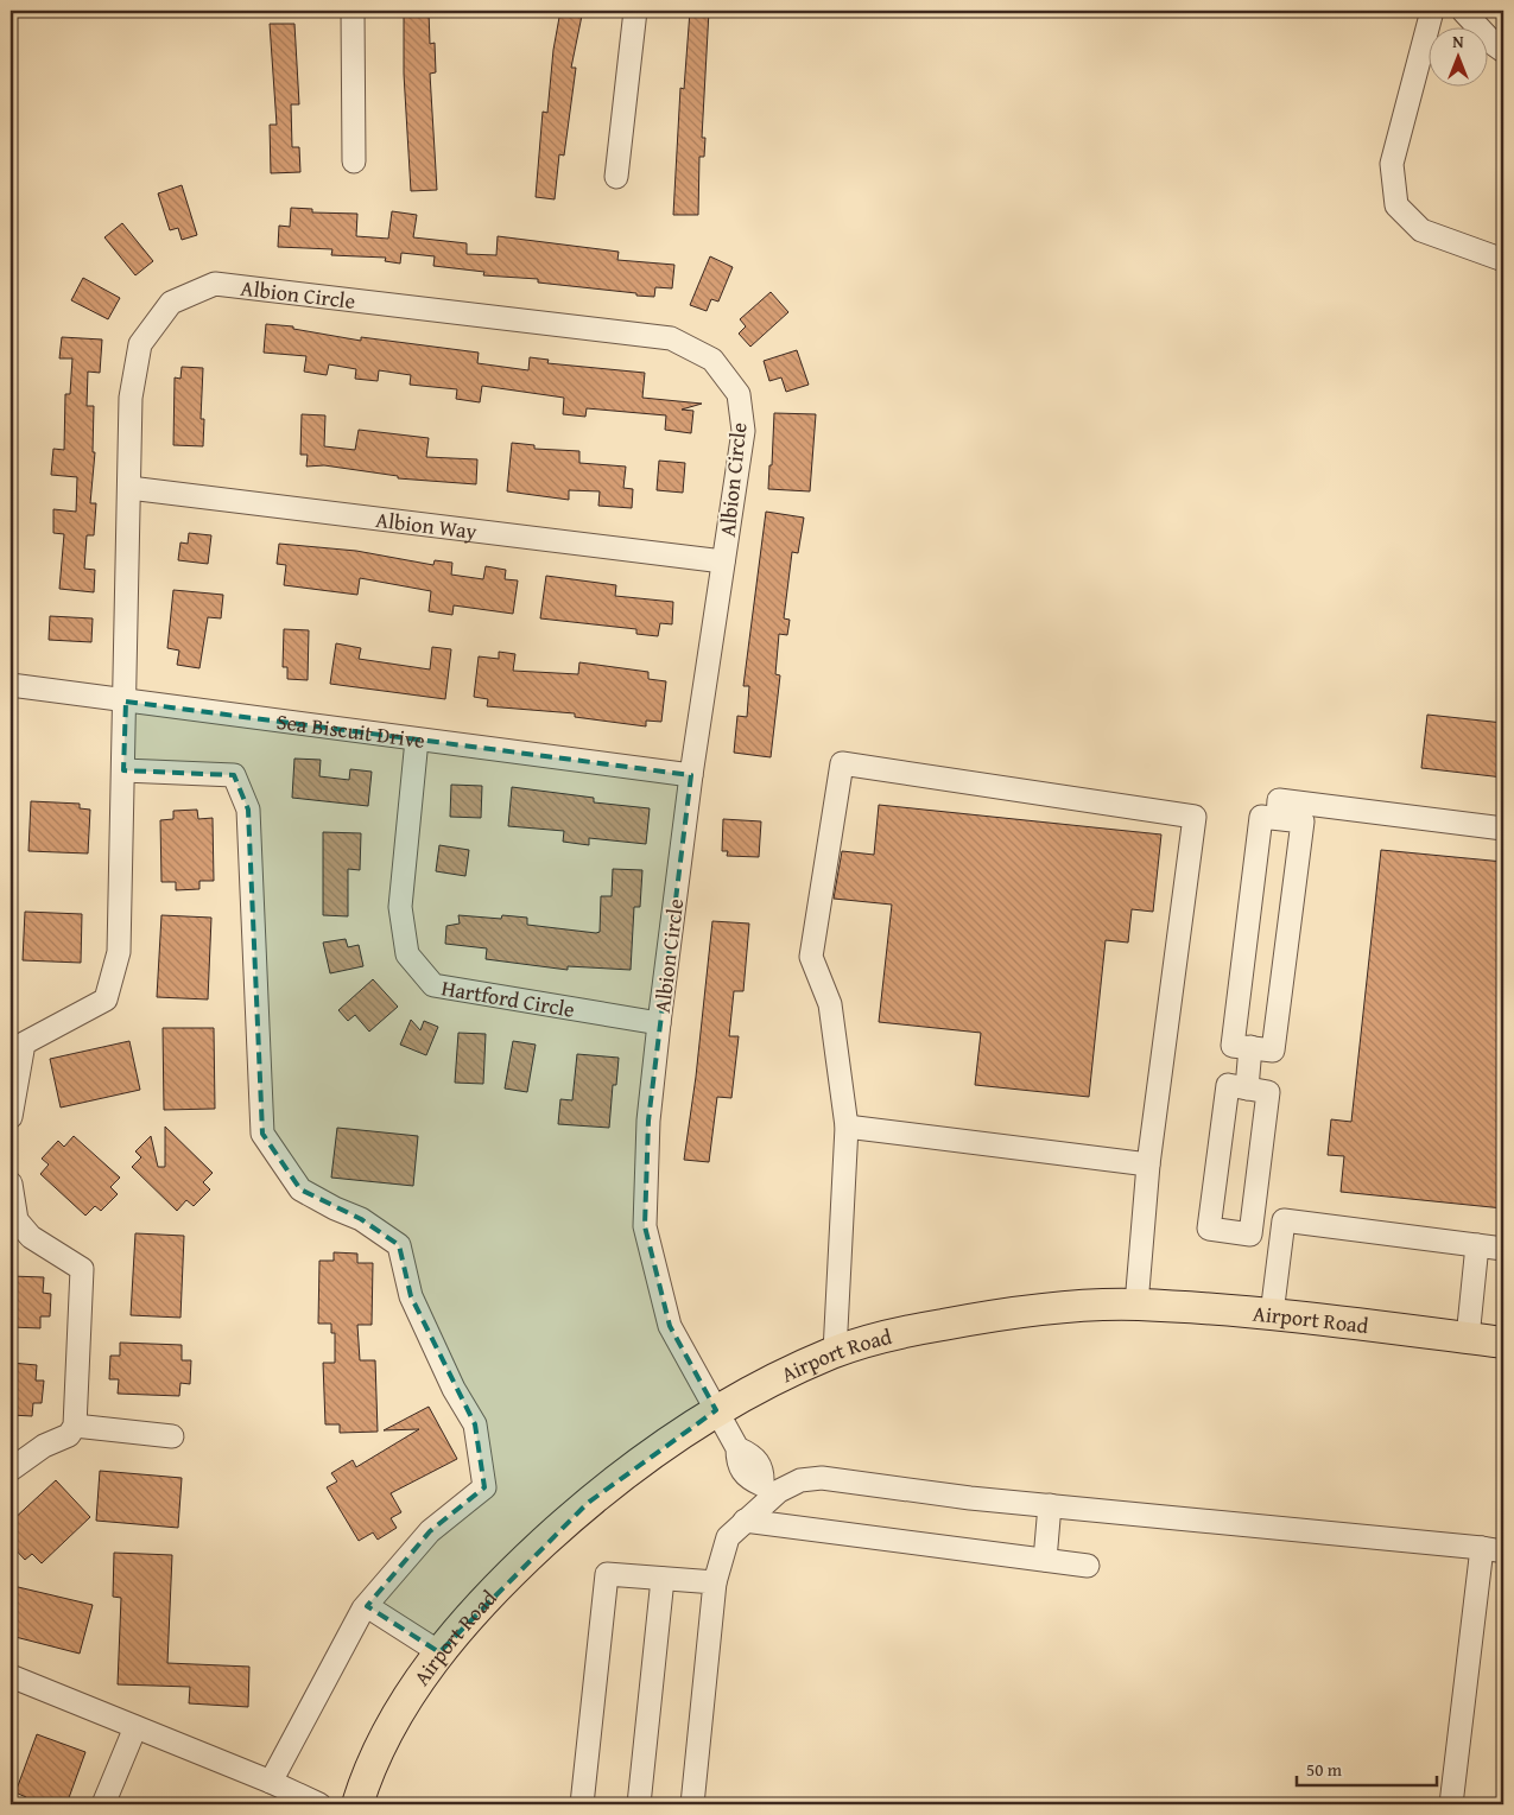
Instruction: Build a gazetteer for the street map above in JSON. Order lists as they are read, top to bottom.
{
  "streets": {
    "highway": ["Airport Road"],
    "street": [
      "Albion Circle",
      "Albion Way",
      "Sea Biscuit Drive",
      "Hartford Circle"
    ]
  },
  "crossings": [
    ["Albion Circle", "Albion Way"],
    ["Albion Circle", "Sea Biscuit Drive"],
    ["Albion Circle", "Hartford Circle"],
    ["Albion Circle", "Airport Road"],
    ["Sea Biscuit Drive", "Hartford Circle"]
  ],
  "scale_bar": "50 m",
  "north": "top"
}
